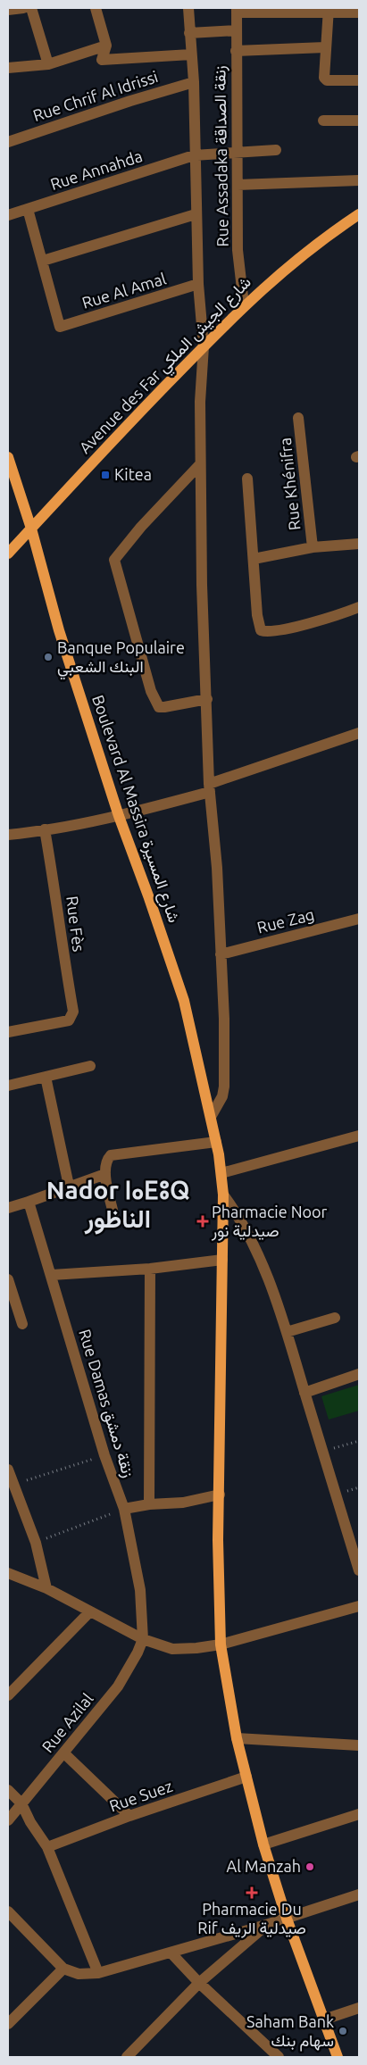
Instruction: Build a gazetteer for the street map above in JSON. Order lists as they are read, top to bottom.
{
  "streets": {
    "main road": ["Avenue des Far شارع الجيش الملكي", "Boulevard Al Massira شارع المسيرة"],
    "street": [
      "Rue Chrif Al Idrissi",
      "Rue Assadaka زنقة الصداقة",
      "Rue Annahda",
      "Rue Al Amal",
      "Rue Khénifra",
      "Rue Zag",
      "Rue Fès",
      "Rue Damas زنقة دمشق",
      "Rue Azilal",
      "Rue Suez"
    ]
  },
  "crossings": [
    ["Rue Assadaka زنقة الصداقة", "Rue Annahda"],
    ["Rue Assadaka زنقة الصداقة", "Avenue des Far شارع الجيش الملكي"],
    ["Avenue des Far شارع الجيش الملكي", "Boulevard Al Massira شارع المسيرة"],
    ["Boulevard Al Massira شارع المسيرة", "Rue Suez"],
    ["Rue Damas زنقة دمشق", "Rue Azilal"]
  ],
  "districts": ["Nador ⵏⴰⴹⵓⵕ الناظور"],
  "places": {
    "transit": ["Kitea"],
    "other": ["Banque Populaire البنك الشعبي", "Al Manzah", "Saham Bank سهام بنك"],
    "health": ["Pharmacie Noor صيدلية نور", "Pharmacie Du Rif صيدلية الريف"]
  }
}
